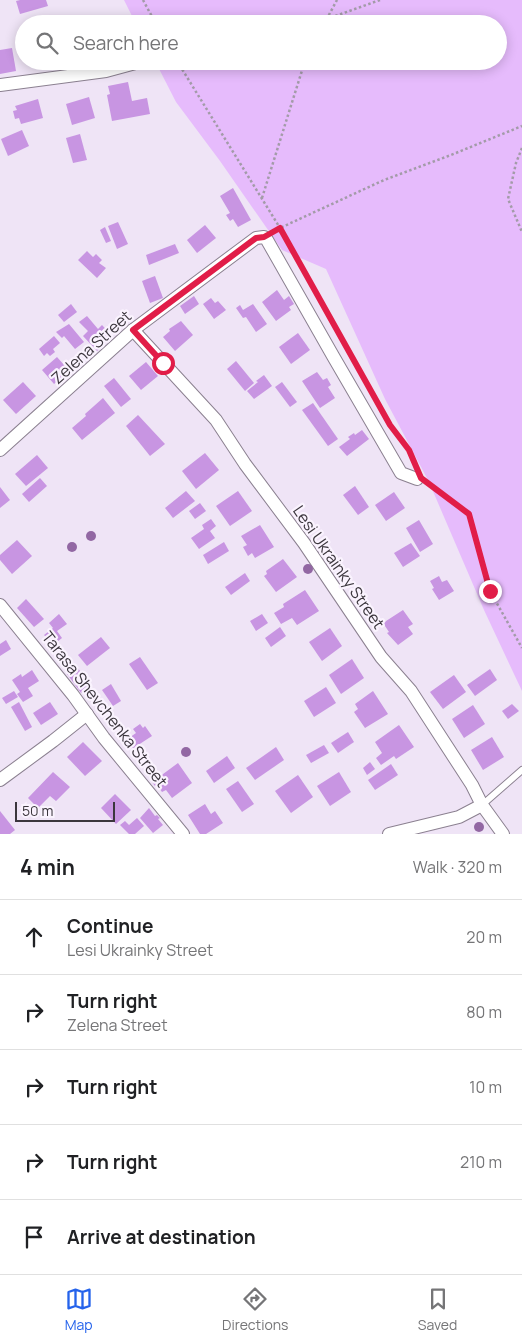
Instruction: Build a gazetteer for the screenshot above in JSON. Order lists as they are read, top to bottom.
{
  "streets": {
    "street": ["Zelena Street", "Lesi Ukrainky Street", "Tarasa Shevchenka Street"]
  },
  "crossings": [
    ["Zelena Street", "Lesi Ukrainky Street"]
  ],
  "scale_bar": "50 m",
  "page": {
    "search": "Search here",
    "scale": "50 m",
    "heading": ["4 min", "Walk · 320 m"],
    "list": [
      ["Continue", "Lesi Ukrainky Street", "20 m"],
      ["Turn right", "Zelena Street", "80 m"],
      ["Turn right", "10 m"],
      ["Turn right", "210 m"],
      "Arrive at destination"
    ],
    "nav": ["Map", "Directions", "Saved"]
  }
}
